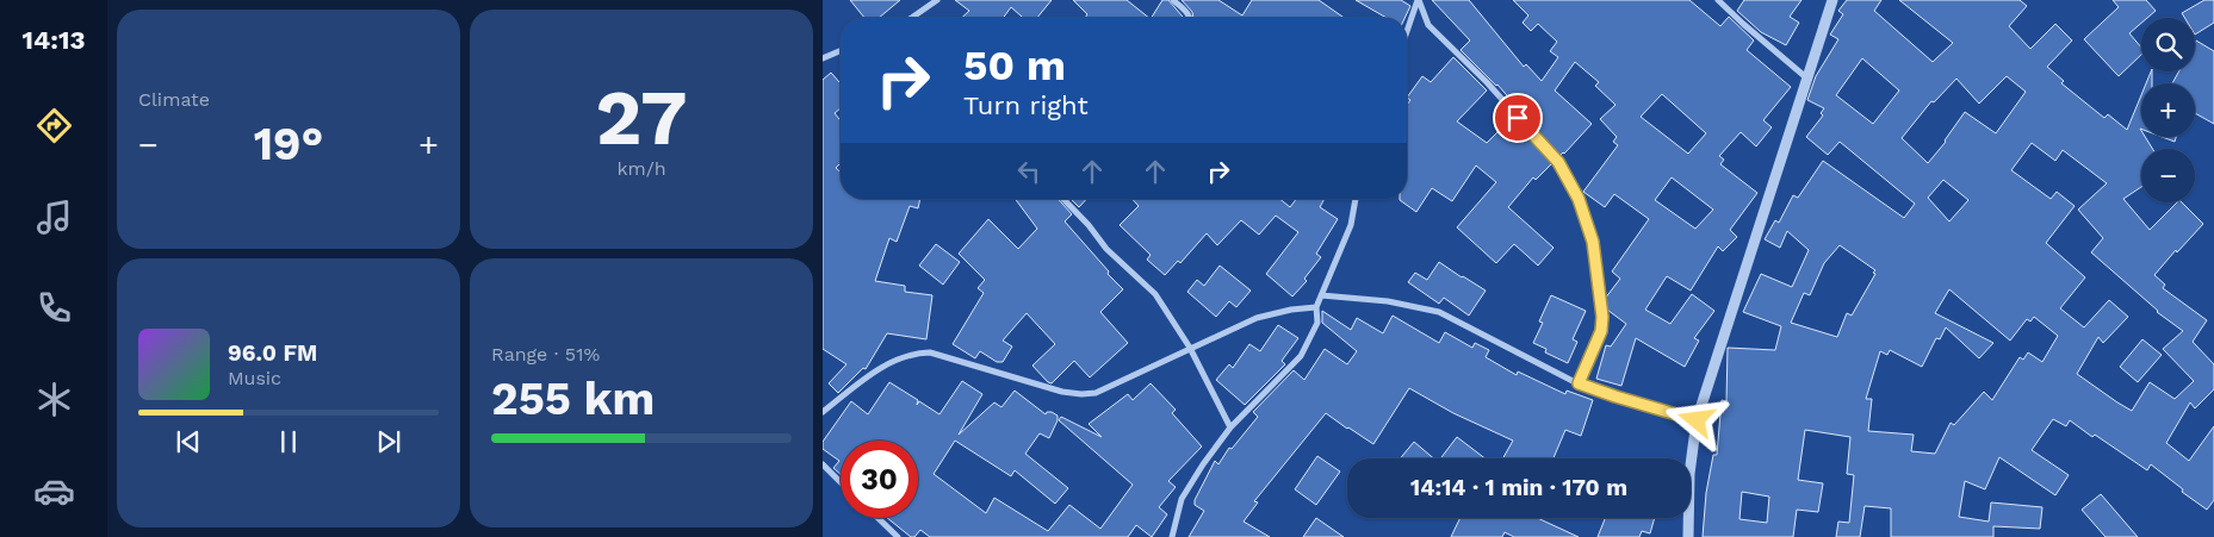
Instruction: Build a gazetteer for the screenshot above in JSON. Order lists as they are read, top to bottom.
{
  "page": {
    "tabs": "14:13",
    "tile": [
      "Climate",
      ["27", "km/h"],
      ["Range · 51%", "255 km"]
    ],
    "map_buttons": ["+", "−"],
    "turn": ["50 m", "Turn right"],
    "heat": ["−", "19°", "+"],
    "song": ["96.0 FM", "Music"],
    "limit": "30",
    "trip": "14:14 · 1 min · 170 m"
  }
}
